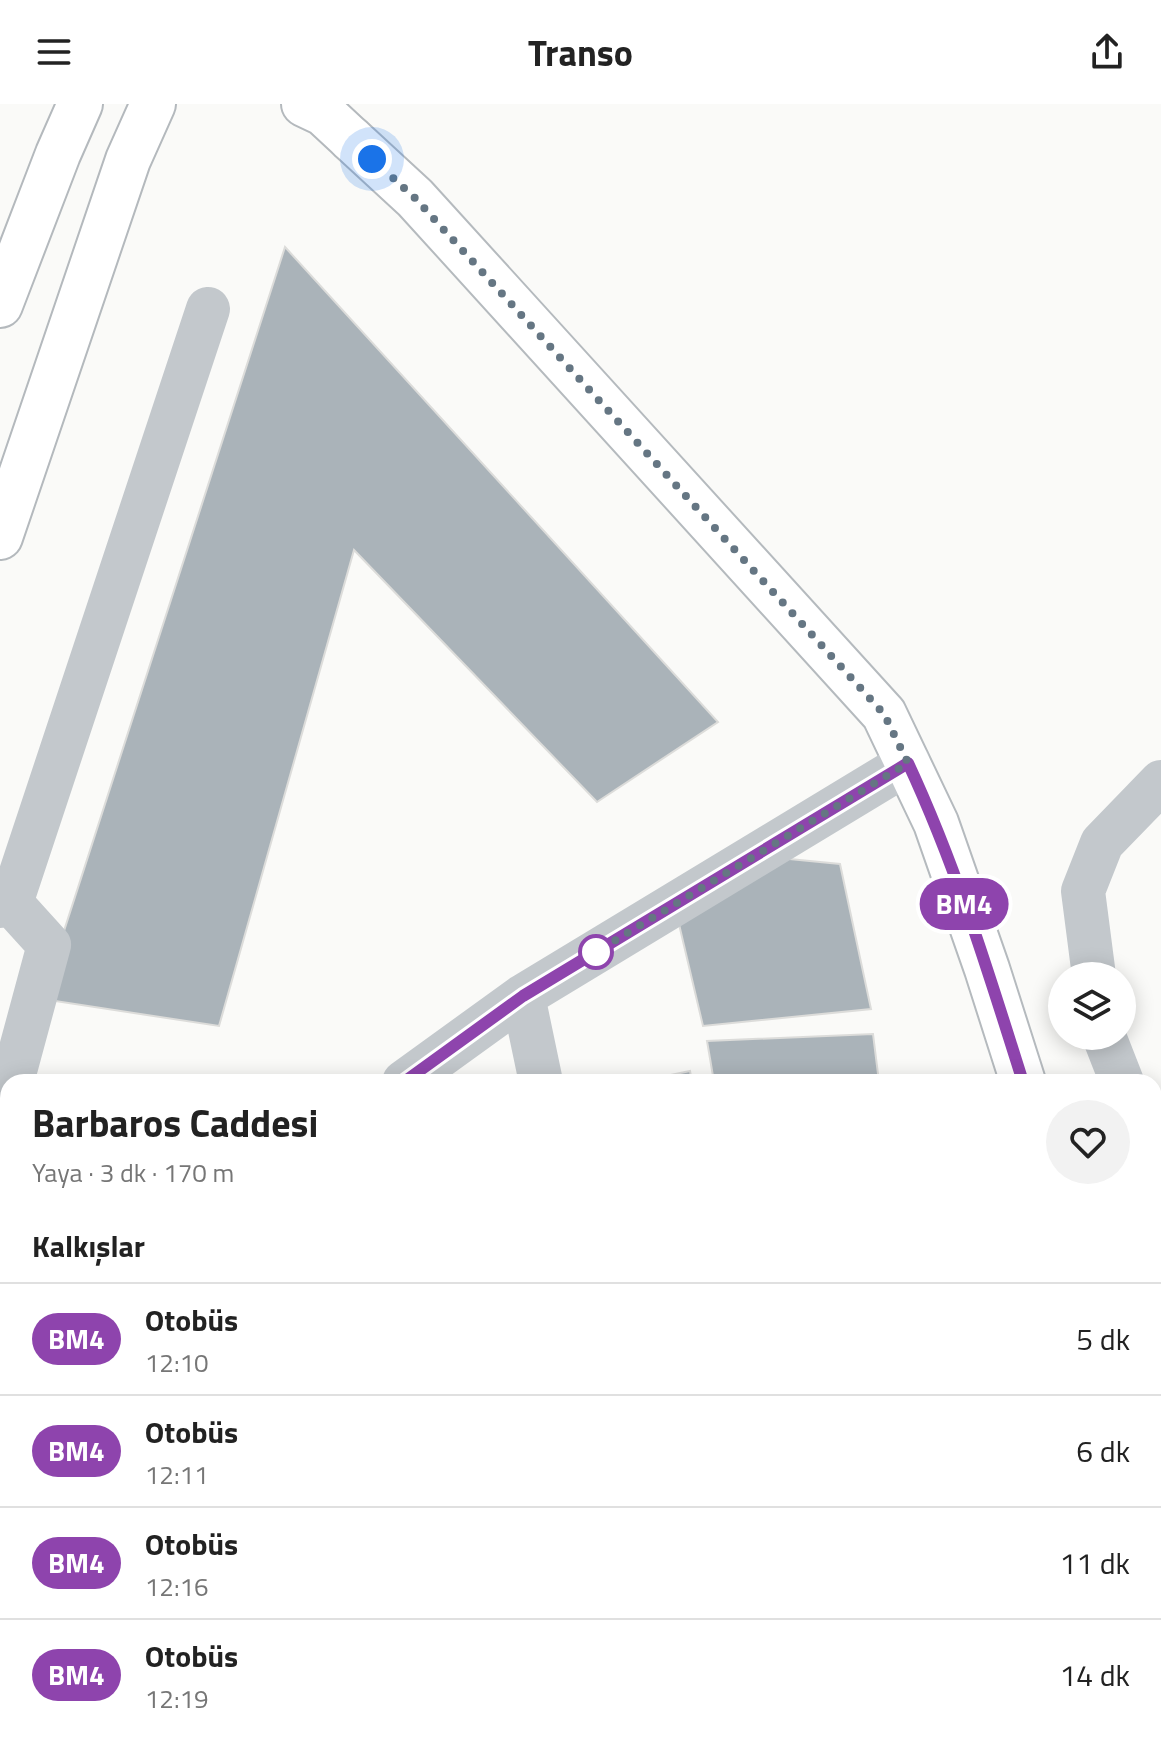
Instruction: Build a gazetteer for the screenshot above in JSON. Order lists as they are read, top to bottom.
{
  "lines": ["bus line BM4"],
  "page": {
    "header": "Transo",
    "on_map": "BM4",
    "heading": [
      ["Barbaros Caddesi", "Yaya · 3 dk · 170 m"],
      "Kalkışlar"
    ],
    "list": [
      {
        "mark": "BM4",
        "name": "Otobüs",
        "note": "12:10",
        "value": "5 dk"
      },
      {
        "mark": "BM4",
        "name": "Otobüs",
        "note": "12:11",
        "value": "6 dk"
      },
      {
        "mark": "BM4",
        "name": "Otobüs",
        "note": "12:16",
        "value": "11 dk"
      },
      {
        "mark": "BM4",
        "name": "Otobüs",
        "note": "12:19",
        "value": "14 dk"
      }
    ]
  }
}
